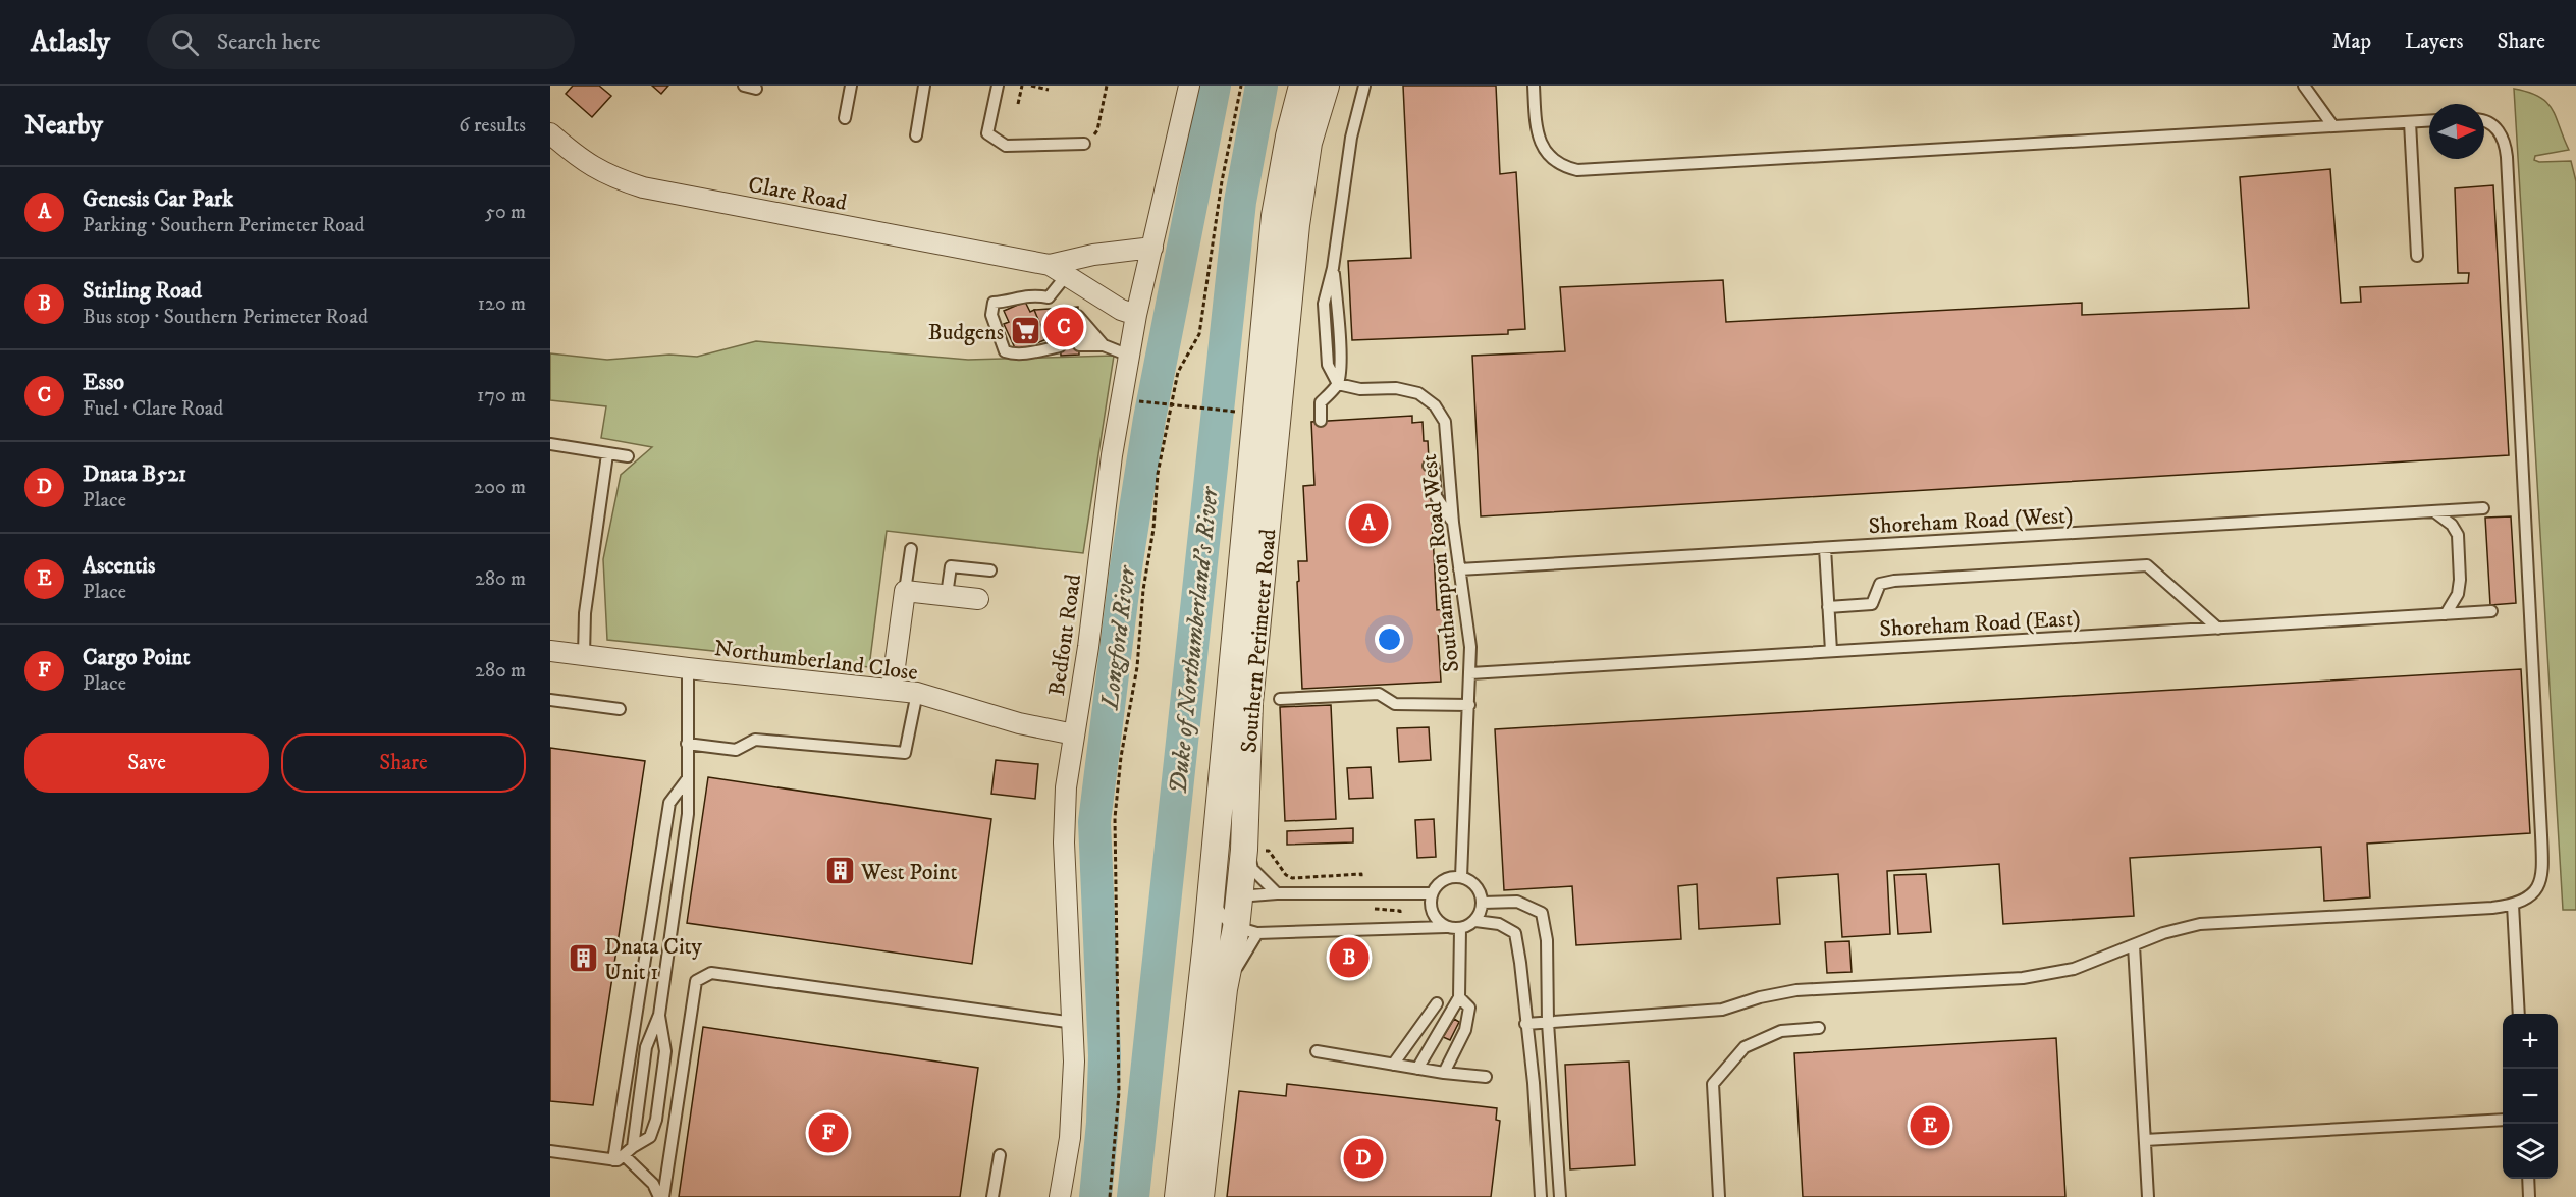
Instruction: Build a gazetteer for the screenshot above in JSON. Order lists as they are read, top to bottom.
{
  "streets": {
    "street": [
      "Clare Road",
      "Bedfont Road",
      "Southern Perimeter Road",
      "Northumberland Close"
    ],
    "lane": ["Shoreham Road (West)", "Southampton Road West", "Shoreham Road (East)"]
  },
  "crossings": [
    ["Clare Road", "Bedfont Road"],
    ["Shoreham Road (West)", "Southampton Road West"],
    ["Southampton Road West", "Shoreham Road (East)"],
    ["Bedfont Road", "Northumberland Close"]
  ],
  "water": ["Longford River", "Duke of Northumberland's River"],
  "places": {
    "supermarket": ["Budgens"],
    "building": ["West Point", "Dnata City Unit 1"]
  },
  "north": "right",
  "page": {
    "header": "Atlasly",
    "search": "Search here",
    "nav": ["Map", "Layers", "Share"],
    "heading": ["Nearby", "6 results"],
    "list": [
      {
        "mark": "A",
        "name": "Genesis Car Park",
        "note": "Parking · Southern Perimeter Road",
        "value": "50 m"
      },
      {
        "mark": "B",
        "name": "Stirling Road",
        "note": "Bus stop · Southern Perimeter Road",
        "value": "120 m"
      },
      {
        "mark": "C",
        "name": "Esso",
        "note": "Fuel · Clare Road",
        "value": "170 m"
      },
      {
        "mark": "D",
        "name": "Dnata B521",
        "note": "Place",
        "value": "200 m"
      },
      {
        "mark": "E",
        "name": "Ascentis",
        "note": "Place",
        "value": "280 m"
      },
      {
        "mark": "F",
        "name": "Cargo Point",
        "note": "Place",
        "value": "280 m"
      }
    ],
    "pins": [
      "C",
      "A",
      "B",
      "E",
      "F",
      "D"
    ],
    "buttons": ["Save", "Share"],
    "map_buttons": ["+", "−"]
  }
}
